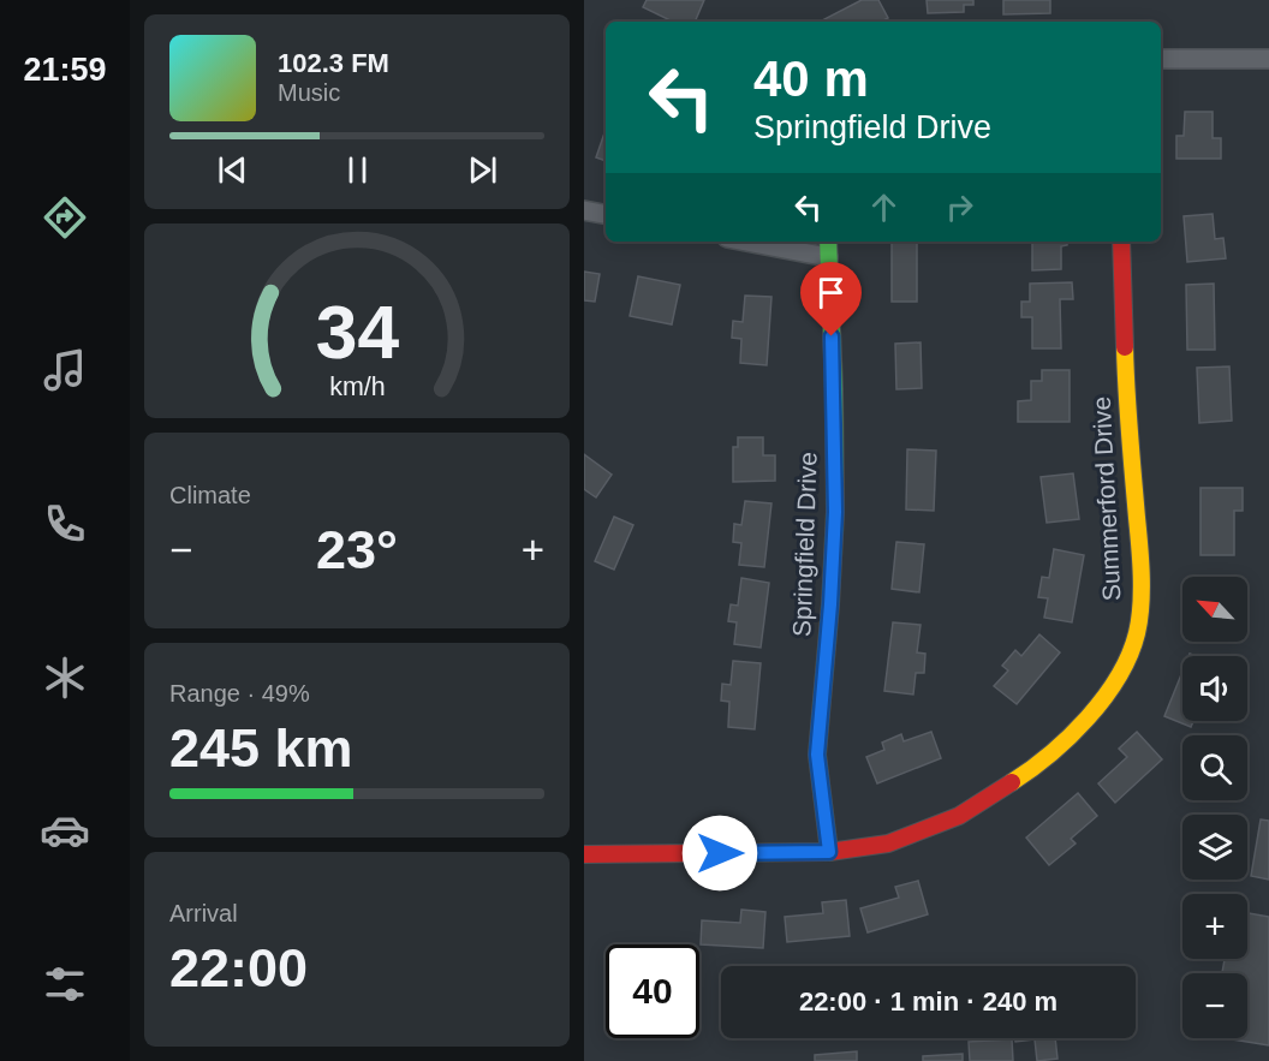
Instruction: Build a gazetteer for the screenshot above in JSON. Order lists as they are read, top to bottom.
{
  "streets": {
    "street": ["Summerford Drive", "Springfield Drive"]
  },
  "crossings": [
    ["Summerford Drive", "Springfield Drive"]
  ],
  "north": "top left",
  "page": {
    "tabs": "21:59",
    "turn": ["40 m", "Springfield Drive"],
    "song": ["102.3 FM", "Music"],
    "tile": [
      "Climate",
      ["Range · 49%", "245 km"],
      ["Arrival", "22:00"]
    ],
    "heat": ["−", "23°", "+"],
    "map_buttons": ["+", "−"],
    "limit": "40",
    "trip": "22:00 · 1 min · 240 m",
    "gauge": ["34", "km/h"]
  }
}
